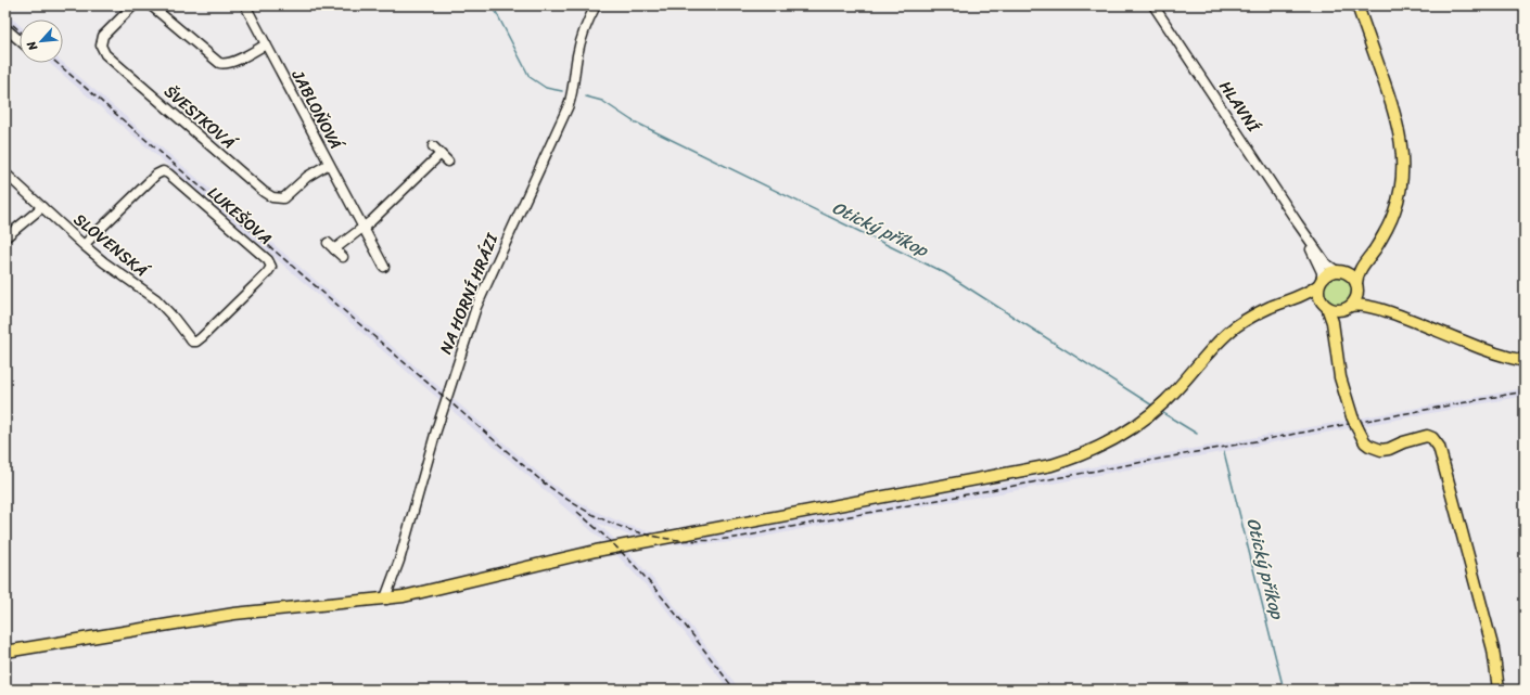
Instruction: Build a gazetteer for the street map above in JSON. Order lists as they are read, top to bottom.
{
  "streets": {
    "street": [
      "HLAVNÍ",
      "JABLOŇOVÁ",
      "ŠVESTKOVÁ",
      "LUKEŠOVA",
      "SLOVENSKÁ",
      "NA HORNÍ HRÁZI"
    ]
  },
  "crossings": [
    ["JABLOŇOVÁ", "ŠVESTKOVÁ"],
    ["LUKEŠOVA", "SLOVENSKÁ"]
  ],
  "water": ["Otický příkop"],
  "north": "bottom left"
}
